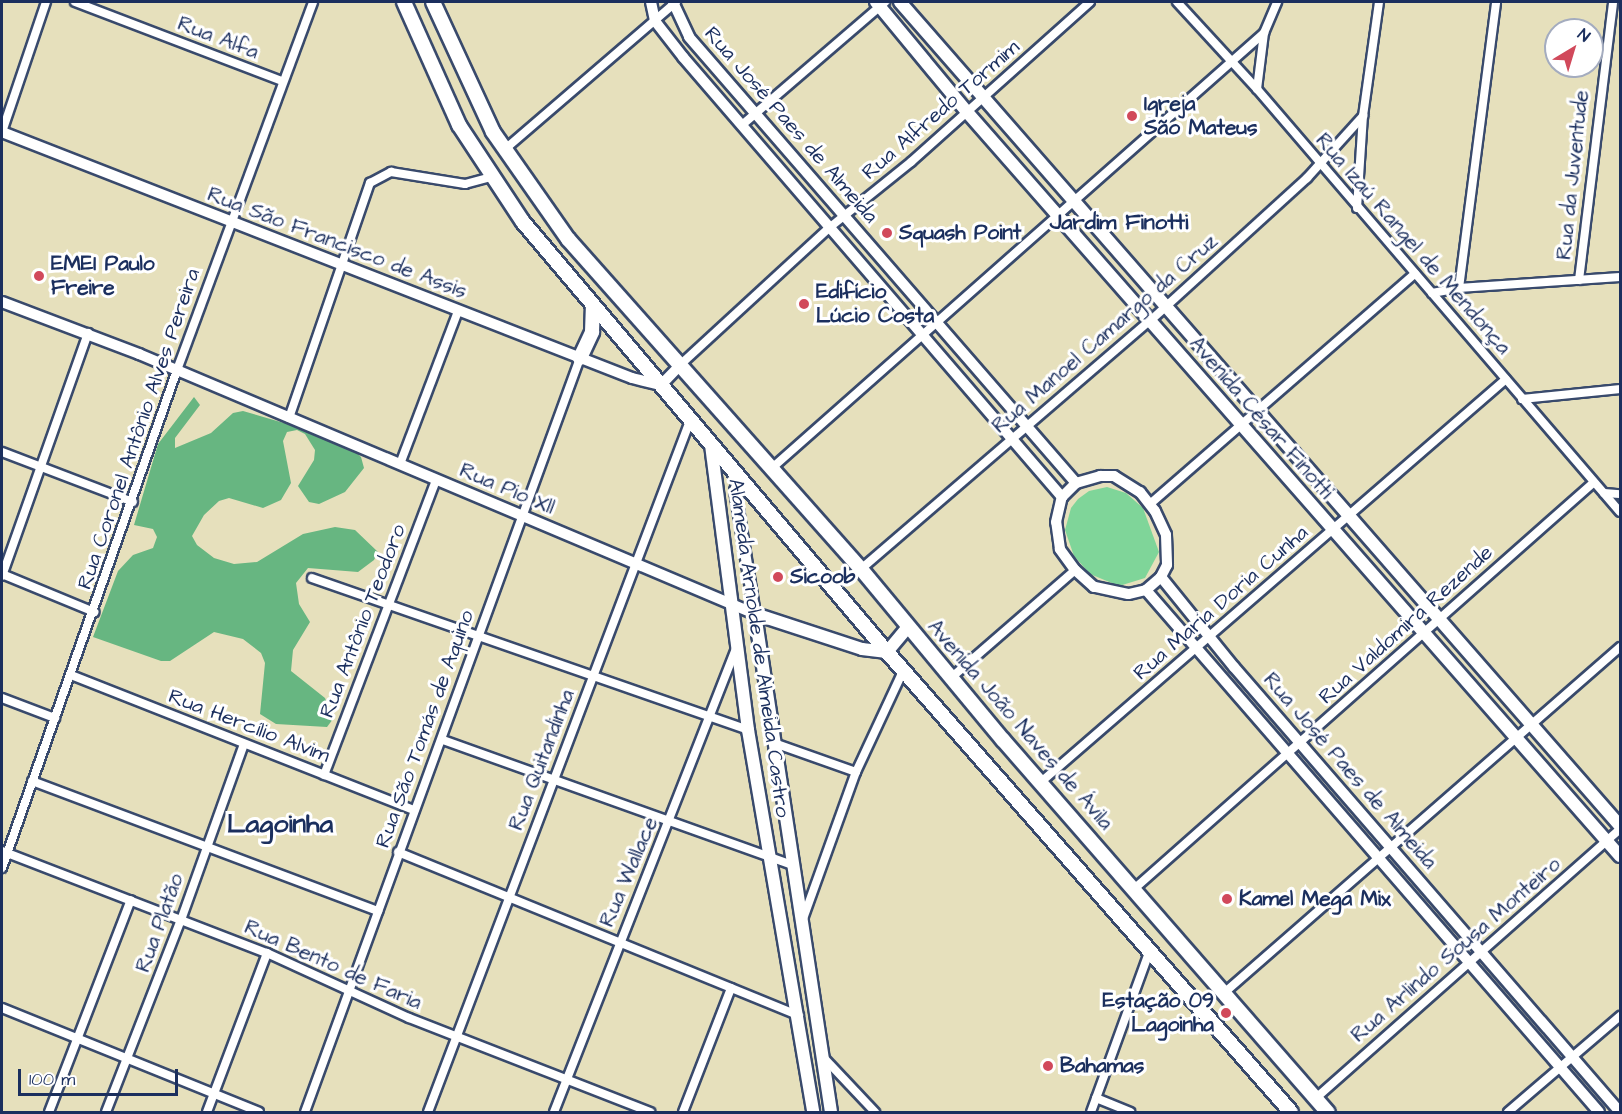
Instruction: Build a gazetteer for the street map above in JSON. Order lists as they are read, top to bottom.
{
  "streets": {
    "main road": [
      "Avenida César Finotti",
      "Rua Pio Xll",
      "Alameda Arnolde de Almeida Castro",
      "Avenida João Naves de Ávila"
    ],
    "street": [
      "Rua Alfa",
      "Rua Alfredo Tormim",
      "Rua José Paes de Almeida",
      "Rua da Juventude",
      "Rua São Francisco de Assis",
      "Rua Izaú Rangel de Mendonça",
      "Rua Manoel Camargo da Cruz",
      "Rua Coronel Antônio Alves Pereira",
      "Rua Maria Doria Cunha",
      "Rua Antônio Teodoro",
      "Rua Valdomira Rezende",
      "Rua Hercílio Alvim",
      "Rua São Tomás de Aquino",
      "Rua Quitandinha",
      "Rua Wallace",
      "Rua Platão",
      "Rua Arlindo Sousa Monteiro",
      "Rua Bento de Faria"
    ]
  },
  "crossings": [
    ["Rua Alfa", "Rua Coronel Antônio Alves Pereira"],
    ["Rua Alfredo Tormim", "Rua José Paes de Almeida"],
    ["Rua Alfredo Tormim", "Avenida César Finotti"],
    ["Rua Alfredo Tormim", "Avenida João Naves de Ávila"],
    ["Rua José Paes de Almeida", "Rua Manoel Camargo da Cruz"],
    ["Rua José Paes de Almeida", "Rua Maria Doria Cunha"],
    ["Rua José Paes de Almeida", "Rua Valdomira Rezende"],
    ["Rua José Paes de Almeida", "Rua Arlindo Sousa Monteiro"],
    ["Rua São Francisco de Assis", "Rua Coronel Antônio Alves Pereira"],
    ["Rua São Francisco de Assis", "Rua São Tomás de Aquino"],
    ["Rua Izaú Rangel de Mendonça", "Rua Manoel Camargo da Cruz"],
    ["Rua Izaú Rangel de Mendonça", "Rua Maria Doria Cunha"],
    ["Rua Izaú Rangel de Mendonça", "Rua Valdomira Rezende"],
    ["Rua Manoel Camargo da Cruz", "Avenida César Finotti"],
    ["Rua Manoel Camargo da Cruz", "Avenida João Naves de Ávila"],
    ["Avenida César Finotti", "Rua Maria Doria Cunha"],
    ["Avenida César Finotti", "Rua Valdomira Rezende"],
    ["Avenida César Finotti", "Rua Arlindo Sousa Monteiro"],
    ["Rua Coronel Antônio Alves Pereira", "Rua Pio Xll"],
    ["Rua Coronel Antônio Alves Pereira", "Rua Hercílio Alvim"],
    ["Rua Coronel Antônio Alves Pereira", "Rua Bento de Faria"],
    ["Rua Pio Xll", "Rua Antônio Teodoro"],
    ["Rua Pio Xll", "Alameda Arnolde de Almeida Castro"],
    ["Rua Pio Xll", "Rua São Tomás de Aquino"],
    ["Rua Pio Xll", "Rua Quitandinha"],
    ["Rua Maria Doria Cunha", "Avenida João Naves de Ávila"],
    ["Rua Antônio Teodoro", "Rua Hercílio Alvim"],
    ["Rua Valdomira Rezende", "Avenida João Naves de Ávila"],
    ["Alameda Arnolde de Almeida Castro", "Rua Wallace"],
    ["Avenida João Naves de Ávila", "Rua Arlindo Sousa Monteiro"],
    ["Rua Hercílio Alvim", "Rua São Tomás de Aquino"],
    ["Rua Hercílio Alvim", "Rua Platão"],
    ["Rua São Tomás de Aquino", "Rua Bento de Faria"],
    ["Rua Quitandinha", "Rua Bento de Faria"],
    ["Rua Wallace", "Rua Bento de Faria"],
    ["Rua Platão", "Rua Bento de Faria"]
  ],
  "districts": ["Jardim Finotti", "Lagoinha"],
  "places": [
    "Igreja São Mateus",
    "Squash Point",
    "EMEI Paulo Freire",
    "Edifício Lúcio Costa",
    "Sicoob",
    "Kamel Mega Mix",
    "Estação 09 Lagoinha",
    "Bahamas"
  ],
  "scale_bar": "100 m",
  "north": "top right"
}
